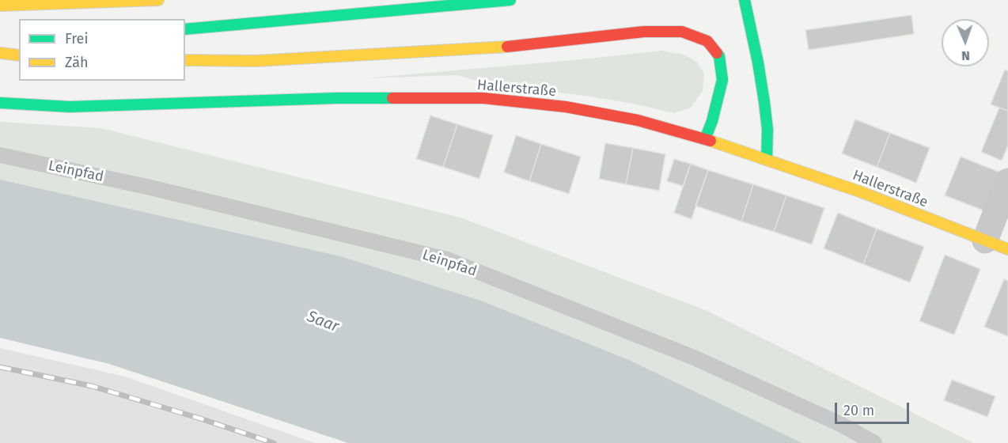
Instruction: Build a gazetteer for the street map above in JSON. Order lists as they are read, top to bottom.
{
  "streets": {
    "main road": ["Hallerstraße"],
    "lane": ["Leinpfad"]
  },
  "water": ["Saar"],
  "legend": ["Frei", "Zäh"],
  "scale_bar": "20 m",
  "north": "bottom"
}
